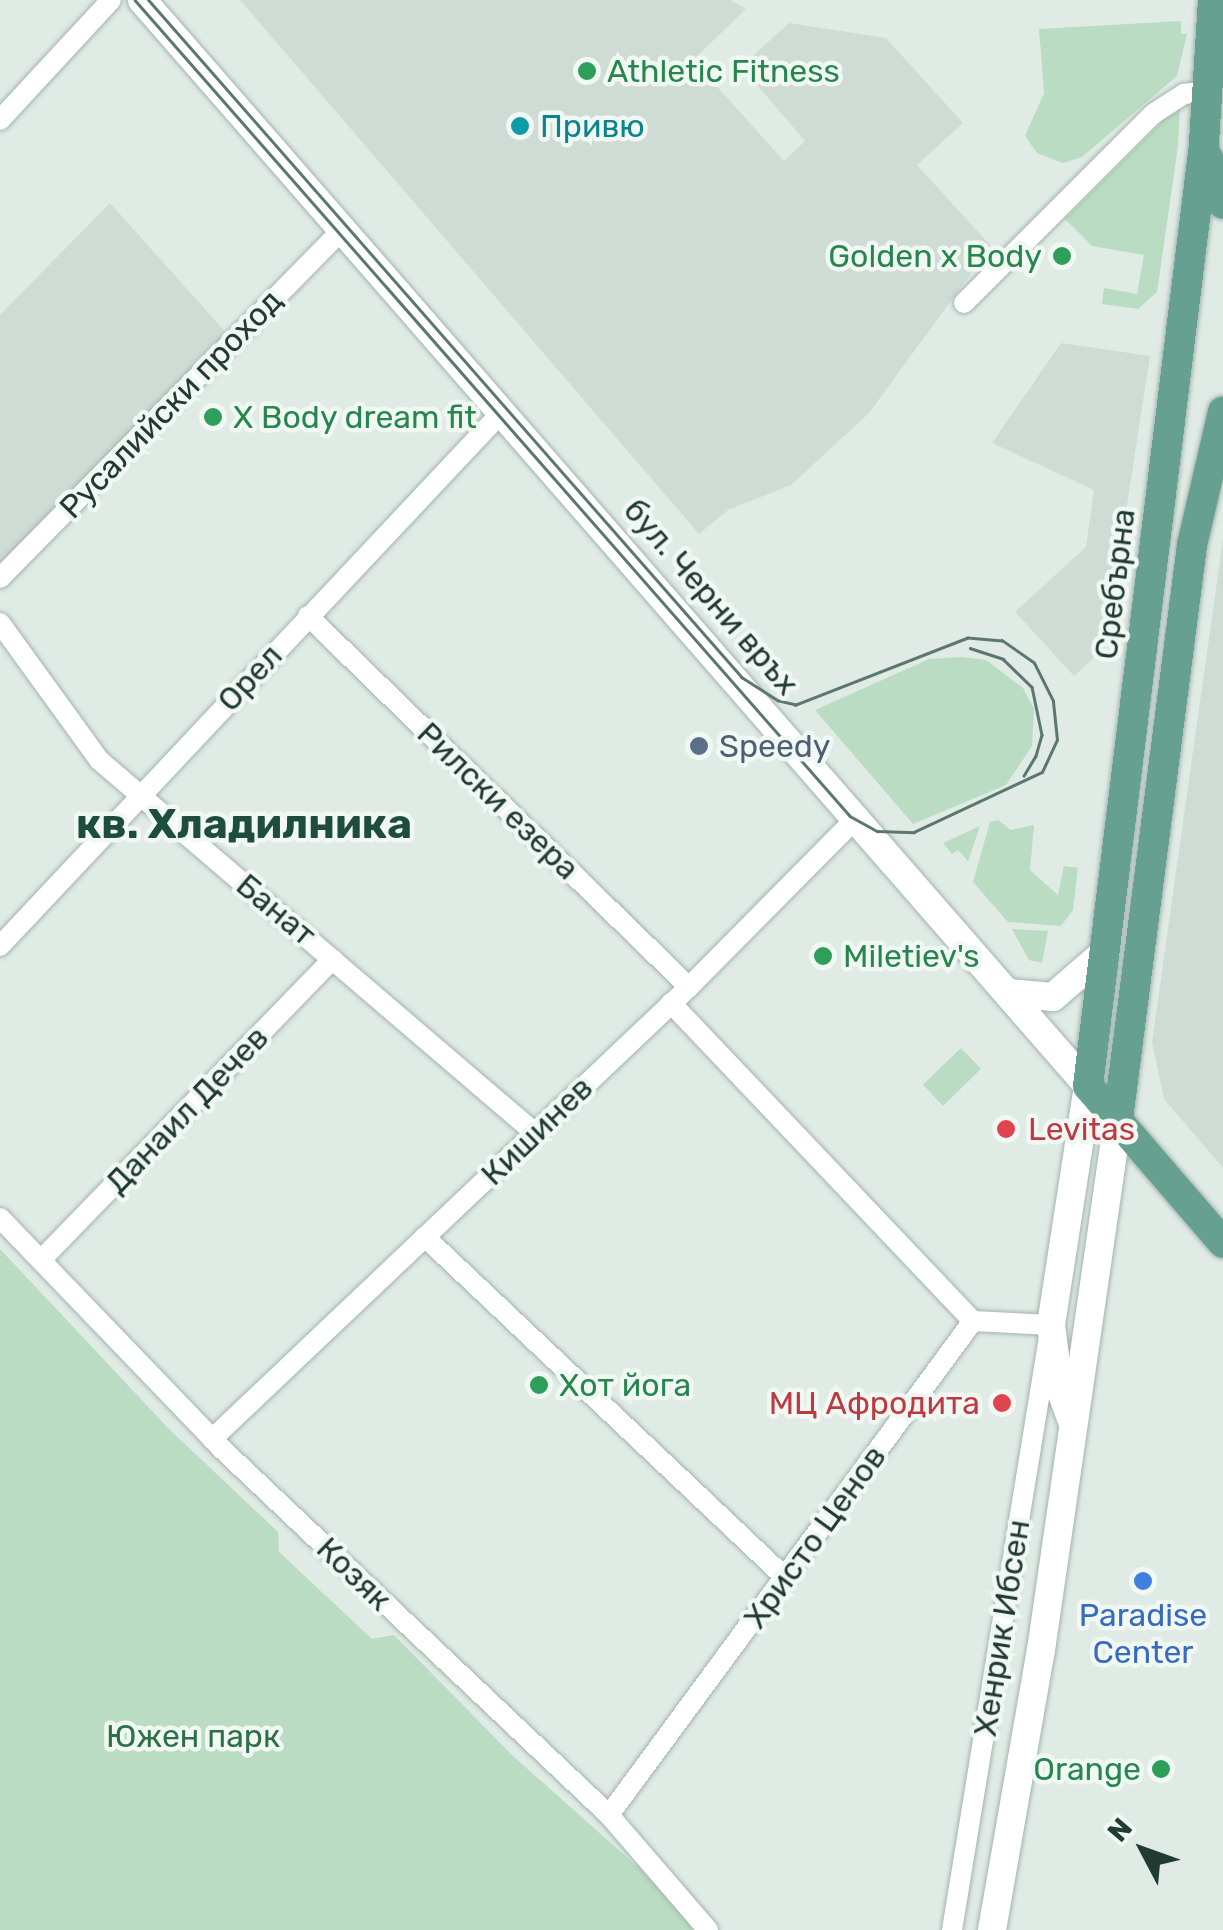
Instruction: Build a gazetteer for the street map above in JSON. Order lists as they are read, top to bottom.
{
  "streets": {
    "main road": ["Сребърна", "бул. Черни връх", "Хенрик Ибсен"],
    "street": [
      "Русалийски проход",
      "Орел",
      "Рилски езера",
      "Банат",
      "Данаил Дечев",
      "Кишинев",
      "Христо Ценов",
      "Козяк"
    ]
  },
  "crossings": [
    ["Русалийски проход", "бул. Черни връх"],
    ["Сребърна", "бул. Черни връх"],
    ["Сребърна", "Хенрик Ибсен"],
    ["бул. Черни връх", "Орел"],
    ["бул. Черни връх", "Кишинев"],
    ["бул. Черни връх", "Хенрик Ибсен"],
    ["Орел", "Рилски езера"],
    ["Орел", "Банат"],
    ["Рилски езера", "Кишинев"],
    ["Банат", "Данаил Дечев"],
    ["Банат", "Кишинев"],
    ["Данаил Дечев", "Козяк"],
    ["Кишинев", "Козяк"],
    ["Христо Ценов", "Козяк"]
  ],
  "districts": ["кв. Хладилника"],
  "parks": ["Южен парк"],
  "places": [
    "Athletic Fitness",
    "Привю",
    "Golden x Body",
    "X Body dream fit",
    "Speedy",
    "Miletiev's",
    "Levitas",
    "Хот йога",
    "МЦ Афродита",
    "Paradise Center",
    "Orange"
  ],
  "north": "top left"
}
